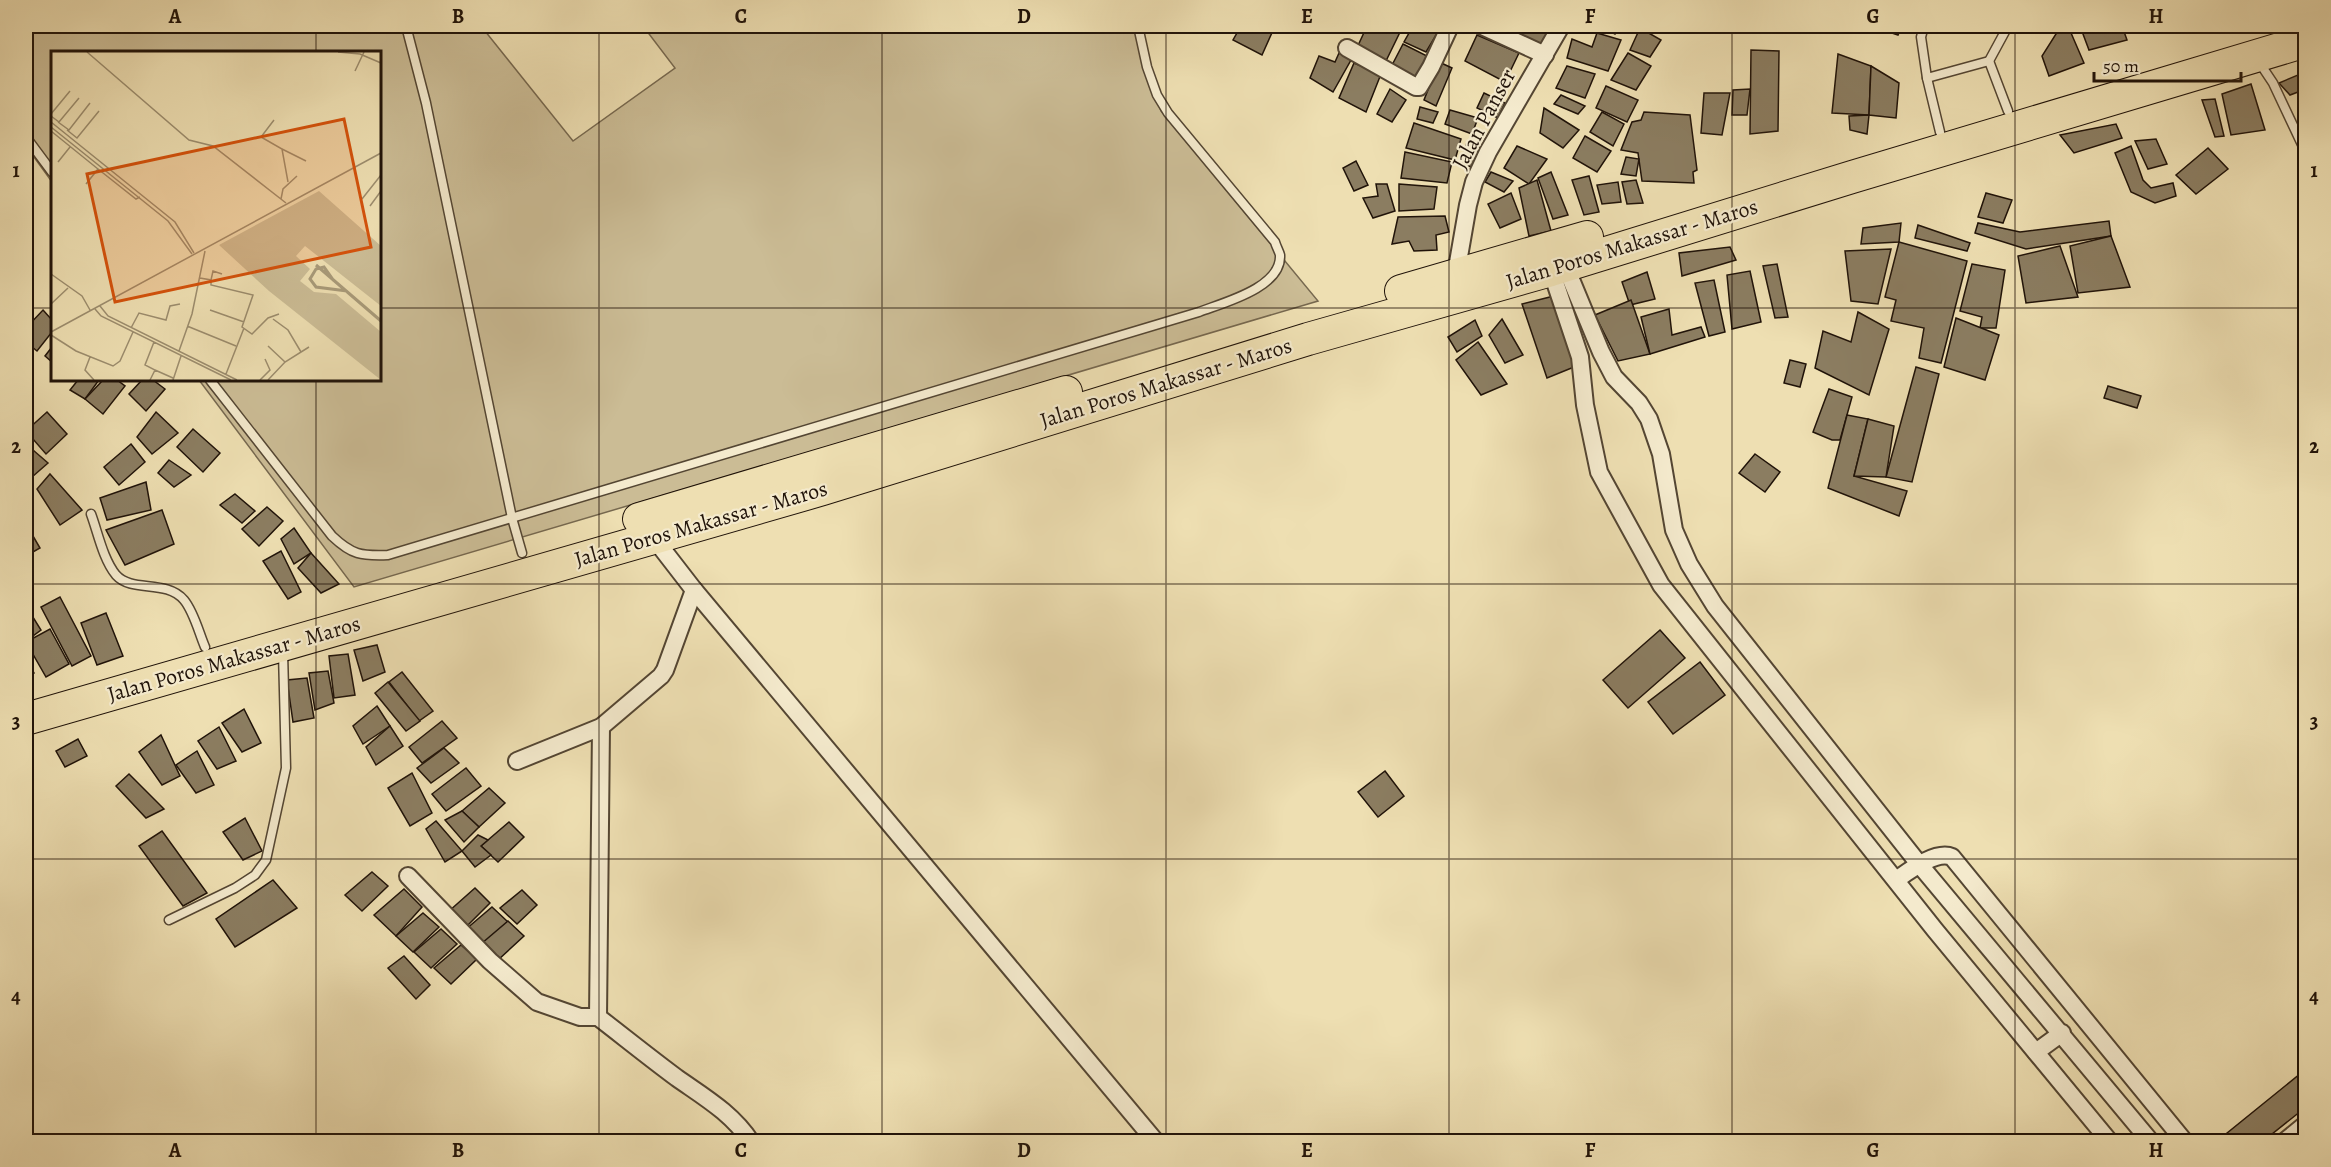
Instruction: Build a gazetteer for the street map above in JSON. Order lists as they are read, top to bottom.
{
  "streets": {
    "highway": ["Jalan Poros Makassar - Maros"],
    "street": ["Jalan Panser"]
  },
  "crossings": [
    ["Jalan Panser", "Jalan Poros Makassar - Maros"]
  ],
  "scale_bar": "50 m",
  "grid": {
    "columns": [
      "A",
      "B",
      "C",
      "D",
      "E",
      "F",
      "G",
      "H"
    ],
    "rows": [
      "1",
      "2",
      "3",
      "4"
    ]
  }
}
